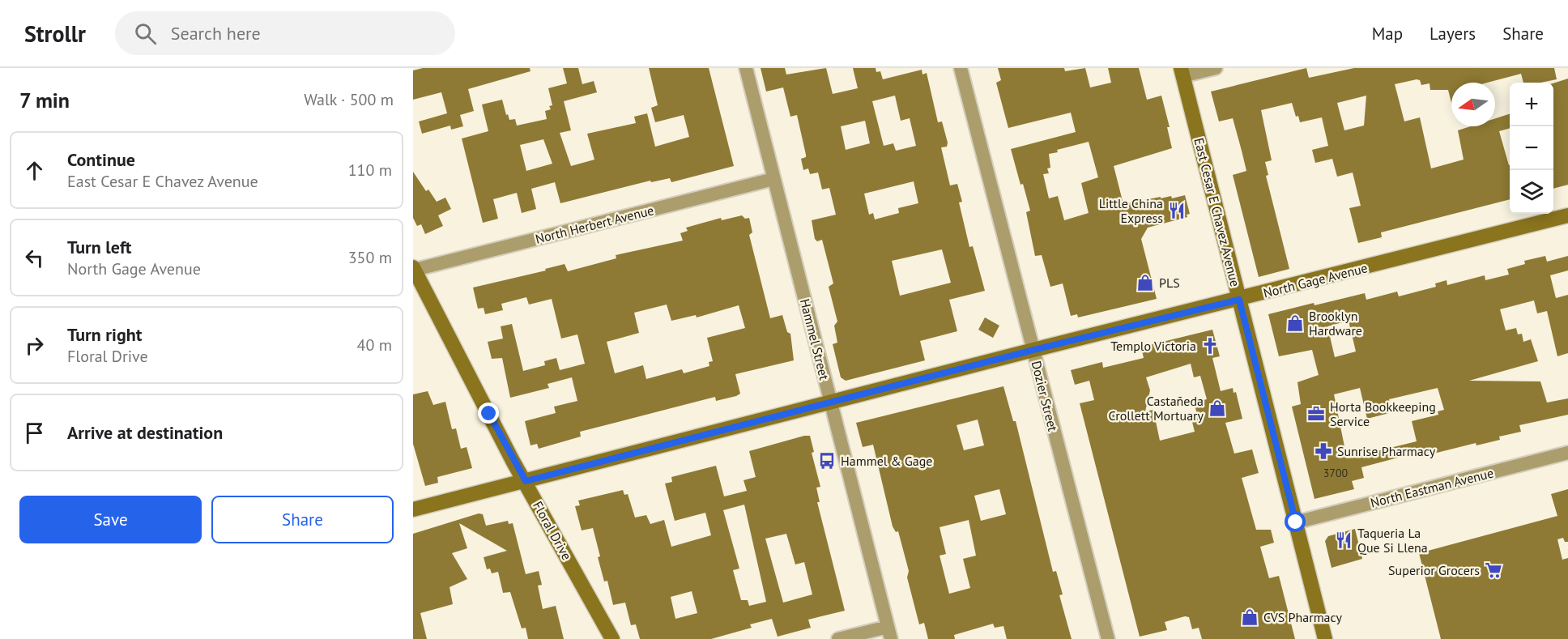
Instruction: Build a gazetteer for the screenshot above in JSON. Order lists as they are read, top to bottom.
{
  "streets": {
    "street": [
      "East Cesar E Chavez Avenue",
      "North Herbert Avenue",
      "North Gage Avenue",
      "Hammel Street",
      "Dozier Street",
      "North Eastman Avenue",
      "Floral Drive"
    ]
  },
  "crossings": [
    ["East Cesar E Chavez Avenue", "North Gage Avenue"],
    ["East Cesar E Chavez Avenue", "North Eastman Avenue"],
    ["North Herbert Avenue", "Hammel Street"],
    ["North Herbert Avenue", "Floral Drive"],
    ["North Gage Avenue", "Hammel Street"],
    ["North Gage Avenue", "Dozier Street"],
    ["North Gage Avenue", "Floral Drive"]
  ],
  "places": {
    "restaurant": ["Little China Express", "Taqueria La Que Si Llena"],
    "shop": [
      "PLS",
      "Brooklyn Hardware",
      "Castañeda Crollett Mortuary",
      "CVS Pharmacy"
    ],
    "church": ["Templo Victoria"],
    "office": ["Horta Bookkeeping Service"],
    "pharmacy": ["Sunrise Pharmacy"],
    "bus stop": ["Hammel & Gage"],
    "supermarket": ["Superior Grocers"]
  },
  "house_numbers": ["3700"],
  "north": "left",
  "page": {
    "header": "Strollr",
    "search": "Search here",
    "nav": ["Map", "Layers", "Share"],
    "heading": ["7 min", "Walk · 500 m"],
    "map_buttons": ["+", "−"],
    "list": [
      ["Continue", "East Cesar E Chavez Avenue", "110 m"],
      ["Turn left", "North Gage Avenue", "350 m"],
      ["Turn right", "Floral Drive", "40 m"],
      "Arrive at destination"
    ],
    "buttons": ["Save", "Share"]
  }
}
